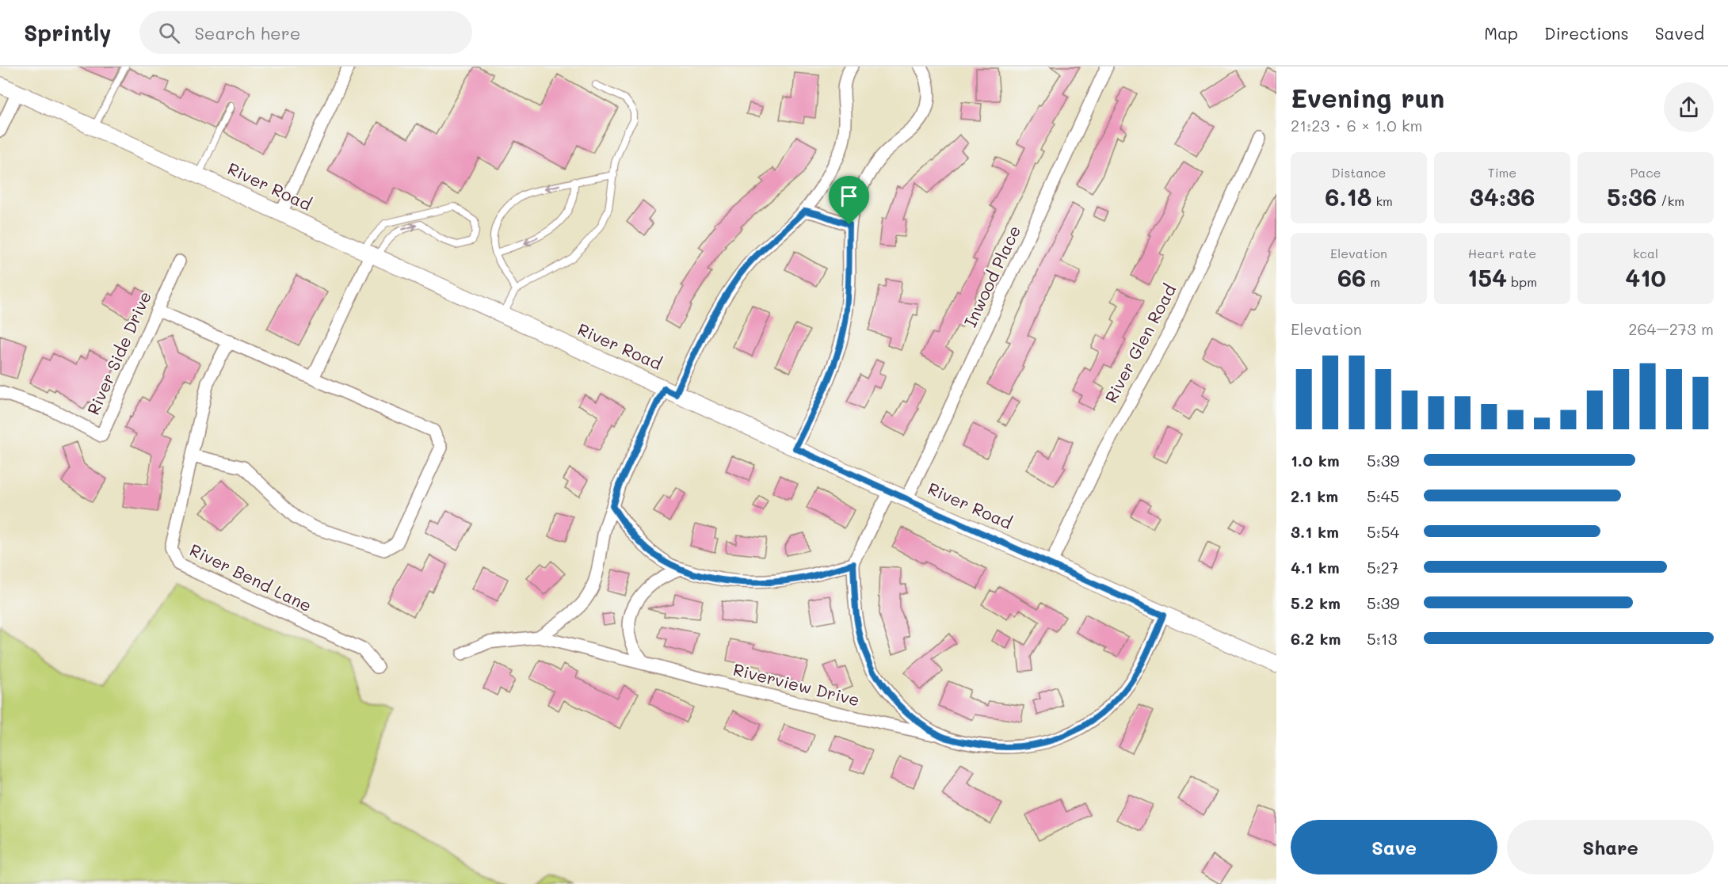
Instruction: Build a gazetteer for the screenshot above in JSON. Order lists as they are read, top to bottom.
{
  "streets": {
    "street": [
      "River Road",
      "Inwood Place",
      "River Glen Road",
      "River Side Drive",
      "River Bend Lane",
      "Riverview Drive"
    ]
  },
  "crossings": [
    ["River Road", "Inwood Place"],
    ["River Road", "River Glen Road"],
    ["River Road", "Riverview Drive"]
  ],
  "page": {
    "header": "Sprintly",
    "search": "Search here",
    "nav": ["Map", "Directions", "Saved"],
    "heading": ["Evening run", "21:23 · 6 × 1.0 km"],
    "stats": [
      ["Distance", "6.18 km"],
      ["Time", "34:36"],
      ["Pace", "5:36 /km"],
      ["Elevation", "66 m"],
      ["Heart rate", "154 bpm"],
      ["kcal", "410"]
    ],
    "chart": ["Elevation", "264–273 m"],
    "list": [
      {
        "name": "1.0 km",
        "note": "5:39"
      },
      {
        "name": "2.1 km",
        "note": "5:45"
      },
      {
        "name": "3.1 km",
        "note": "5:54"
      },
      {
        "name": "4.1 km",
        "note": "5:27"
      },
      {
        "name": "5.2 km",
        "note": "5:39"
      },
      {
        "name": "6.2 km",
        "note": "5:13"
      }
    ],
    "buttons": ["Save", "Share"]
  }
}
